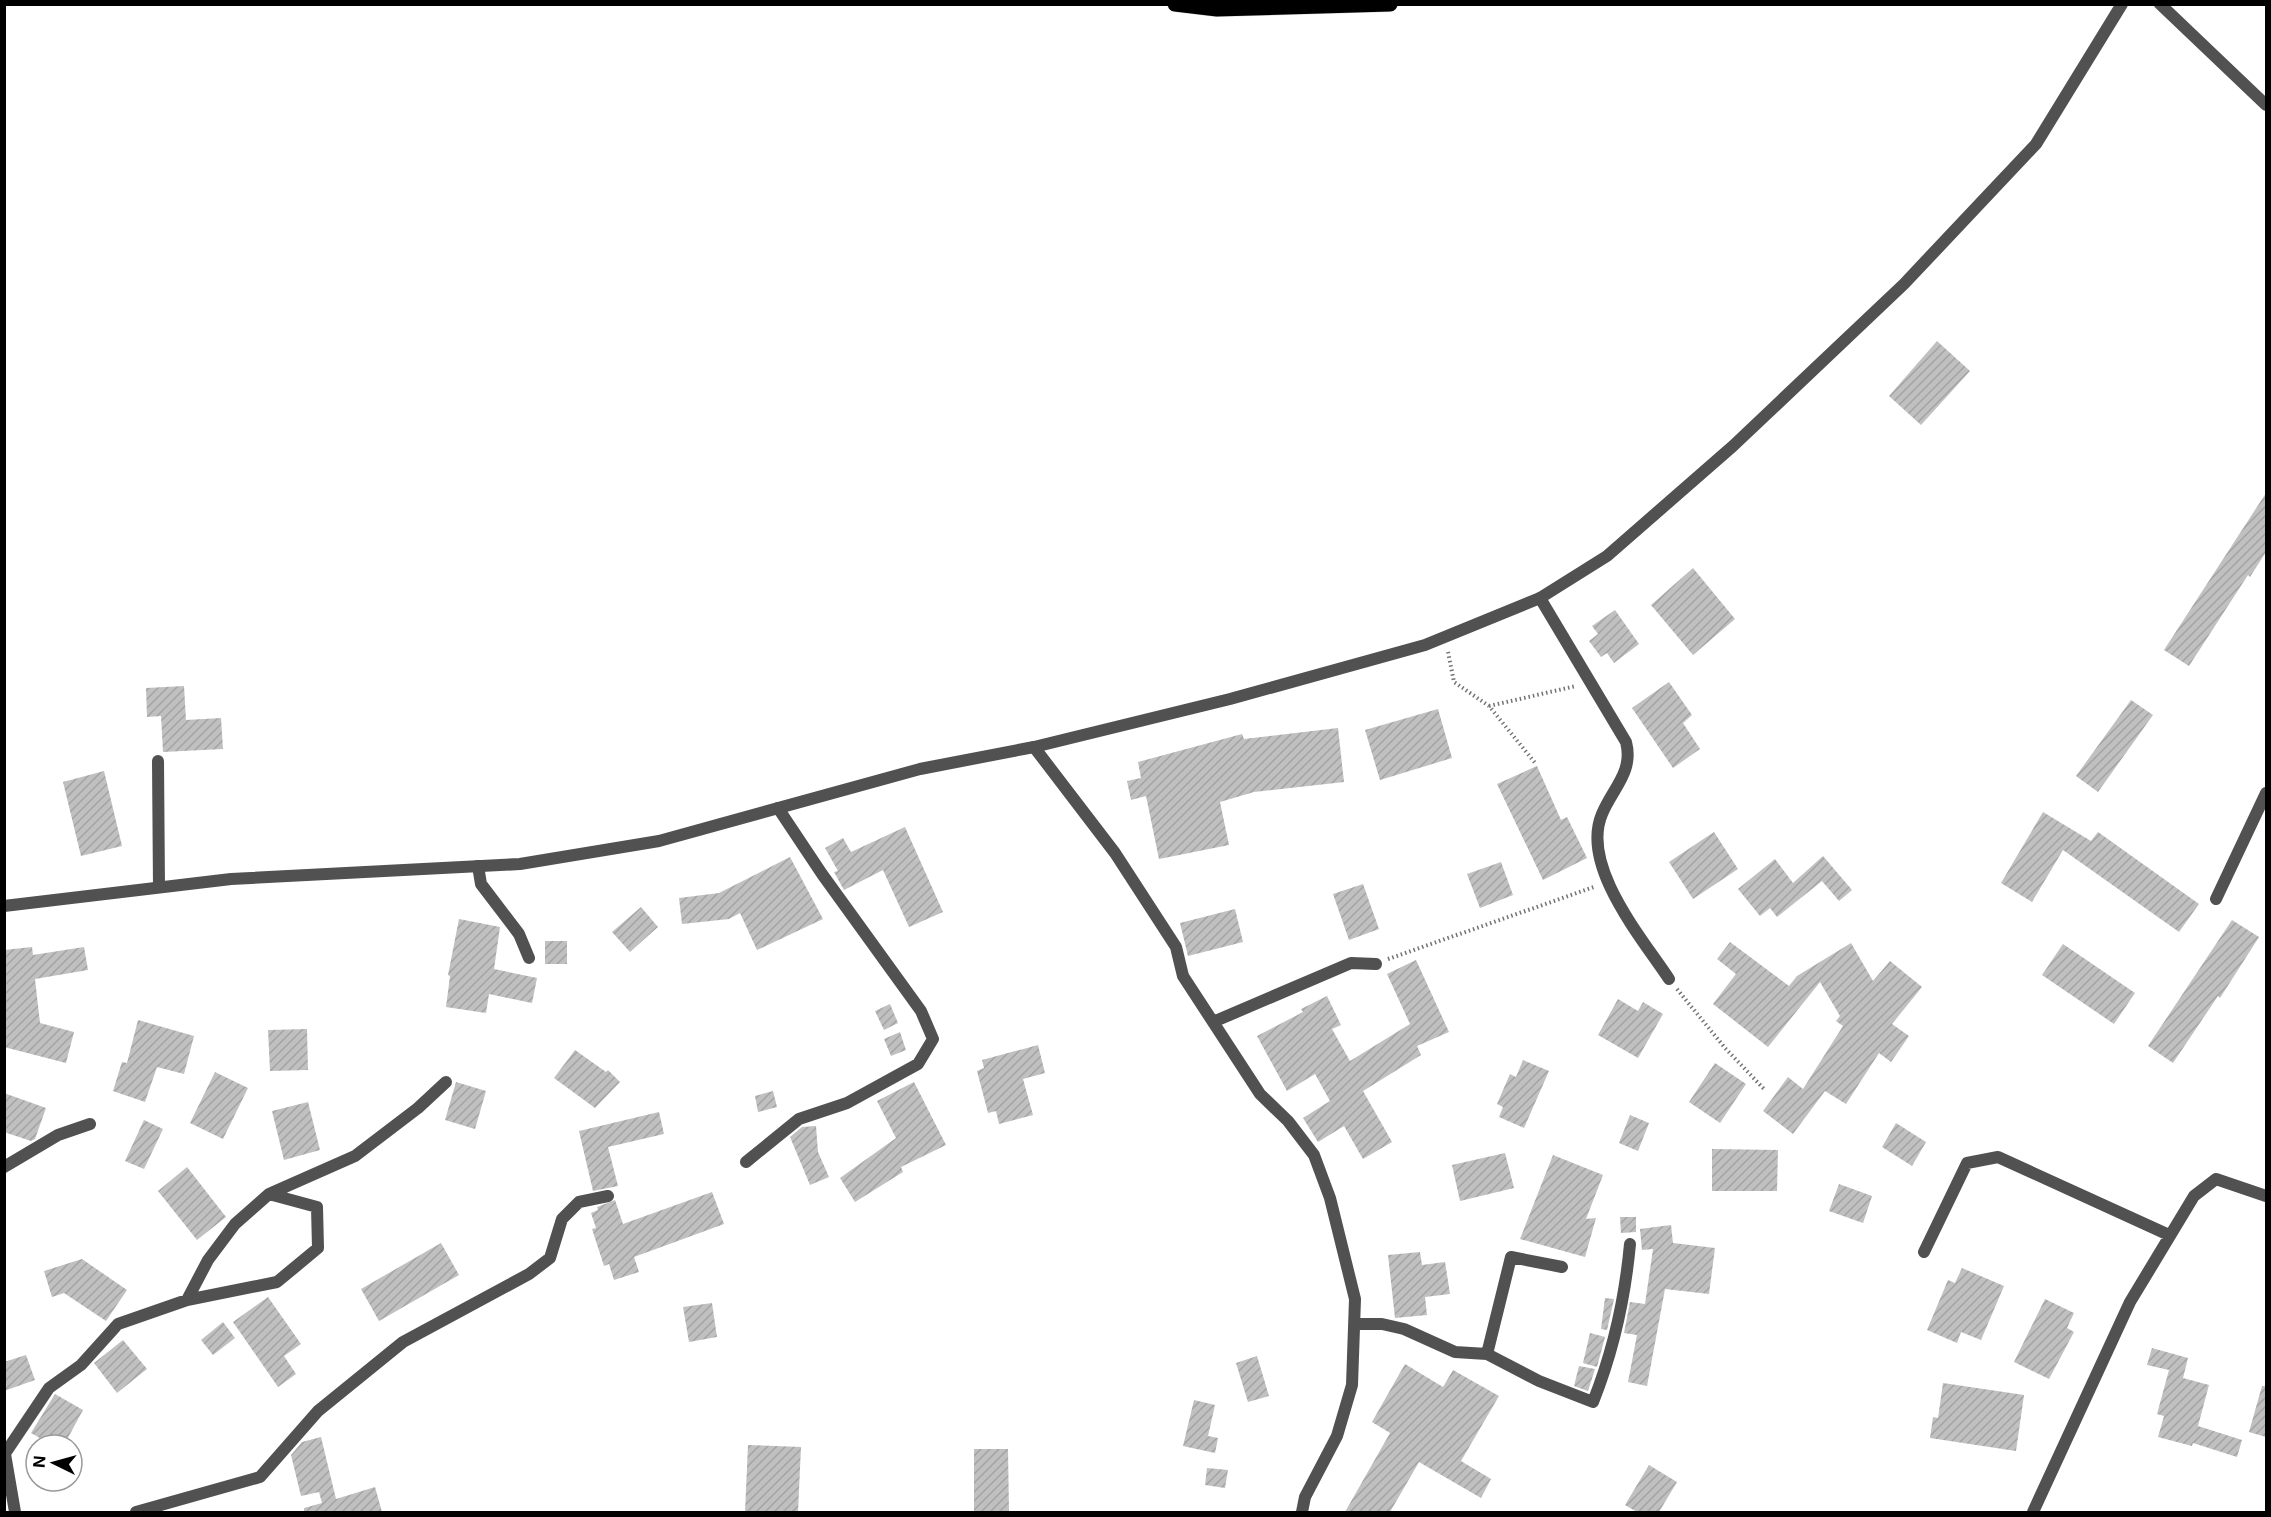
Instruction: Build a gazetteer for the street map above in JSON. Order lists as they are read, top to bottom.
{
  "north": "left"
}
